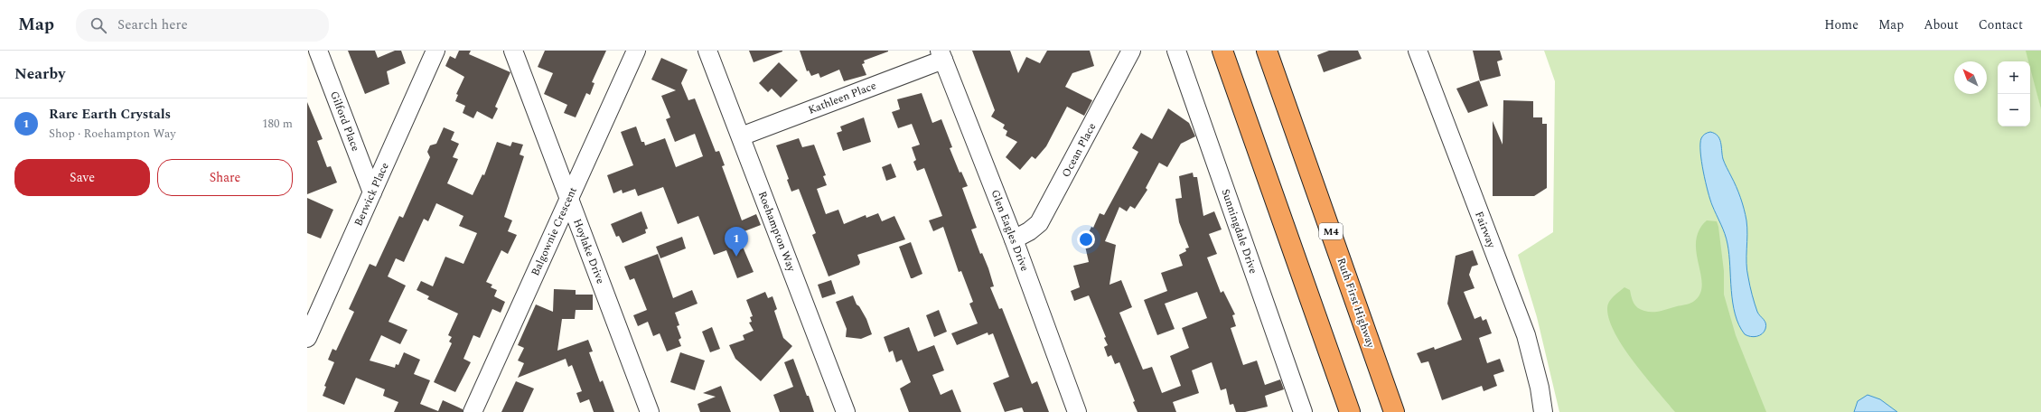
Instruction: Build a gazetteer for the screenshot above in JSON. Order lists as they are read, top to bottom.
{
  "streets": {
    "highway": ["M4", "Ruth First Highway"],
    "street": [
      "Kathleen Place",
      "Gilford Place",
      "Ocean Place",
      "Berwick Place",
      "Fairway",
      "Glen Eagles Drive",
      "Balgownie Crescent",
      "Roehampton Way",
      "Sunningdale Drive",
      "Hoylake Drive"
    ]
  },
  "crossings": [
    ["Kathleen Place", "Glen Eagles Drive"],
    ["Kathleen Place", "Roehampton Way"],
    ["Gilford Place", "Berwick Place"],
    ["Ocean Place", "Glen Eagles Drive"],
    ["Balgownie Crescent", "Hoylake Drive"]
  ],
  "north": "top left",
  "page": {
    "header": "Map",
    "search": "Search here",
    "nav": [
      "Home",
      "Map",
      "About",
      "Contact"
    ],
    "heading": "Nearby",
    "map_buttons": ["+", "−"],
    "list": [
      {
        "mark": "1",
        "name": "Rare Earth Crystals",
        "note": "Shop · Roehampton Way",
        "value": "180 m"
      }
    ],
    "buttons": ["Save", "Share"],
    "pins": "1"
  }
}
